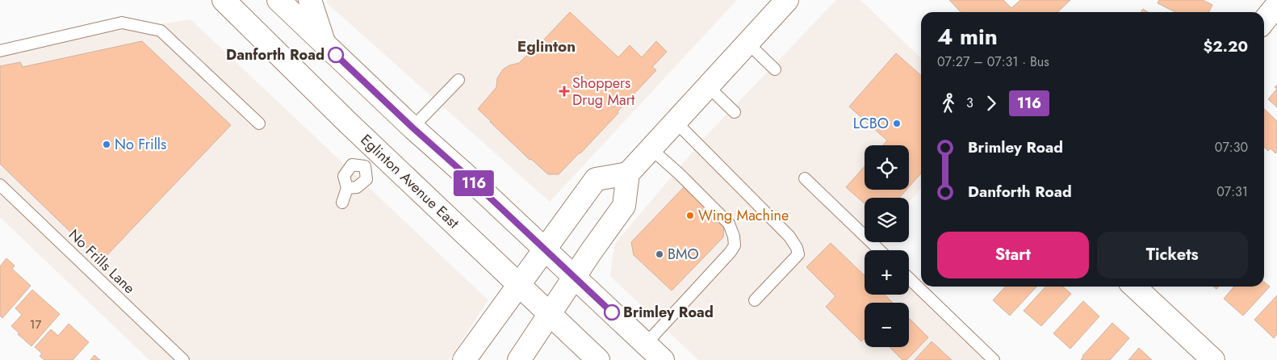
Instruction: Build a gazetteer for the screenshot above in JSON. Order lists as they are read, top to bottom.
{
  "streets": {
    "main road": ["Eglinton Avenue East"],
    "lane": ["No Frills Lane"]
  },
  "districts": ["Eglinton"],
  "places": {
    "other": [
      "Danforth Road",
      "LCBO",
      "No Frills",
      "Wing Machine",
      "BMO",
      "Brimley Road"
    ],
    "health": ["Shoppers Drug Mart"]
  },
  "lines": ["bus line 116"],
  "house_numbers": ["17"],
  "page": {
    "on_map": "116",
    "heading": ["4 min", "07:27 – 07:31 · Bus", "$2.20"],
    "legs": ["3", "116"],
    "list": [
      {
        "name": "Brimley Road",
        "value": "07:30"
      },
      {
        "name": "Danforth Road",
        "value": "07:31"
      }
    ],
    "map_buttons": ["+", "−"],
    "buttons": ["Start", "Tickets"]
  }
}
